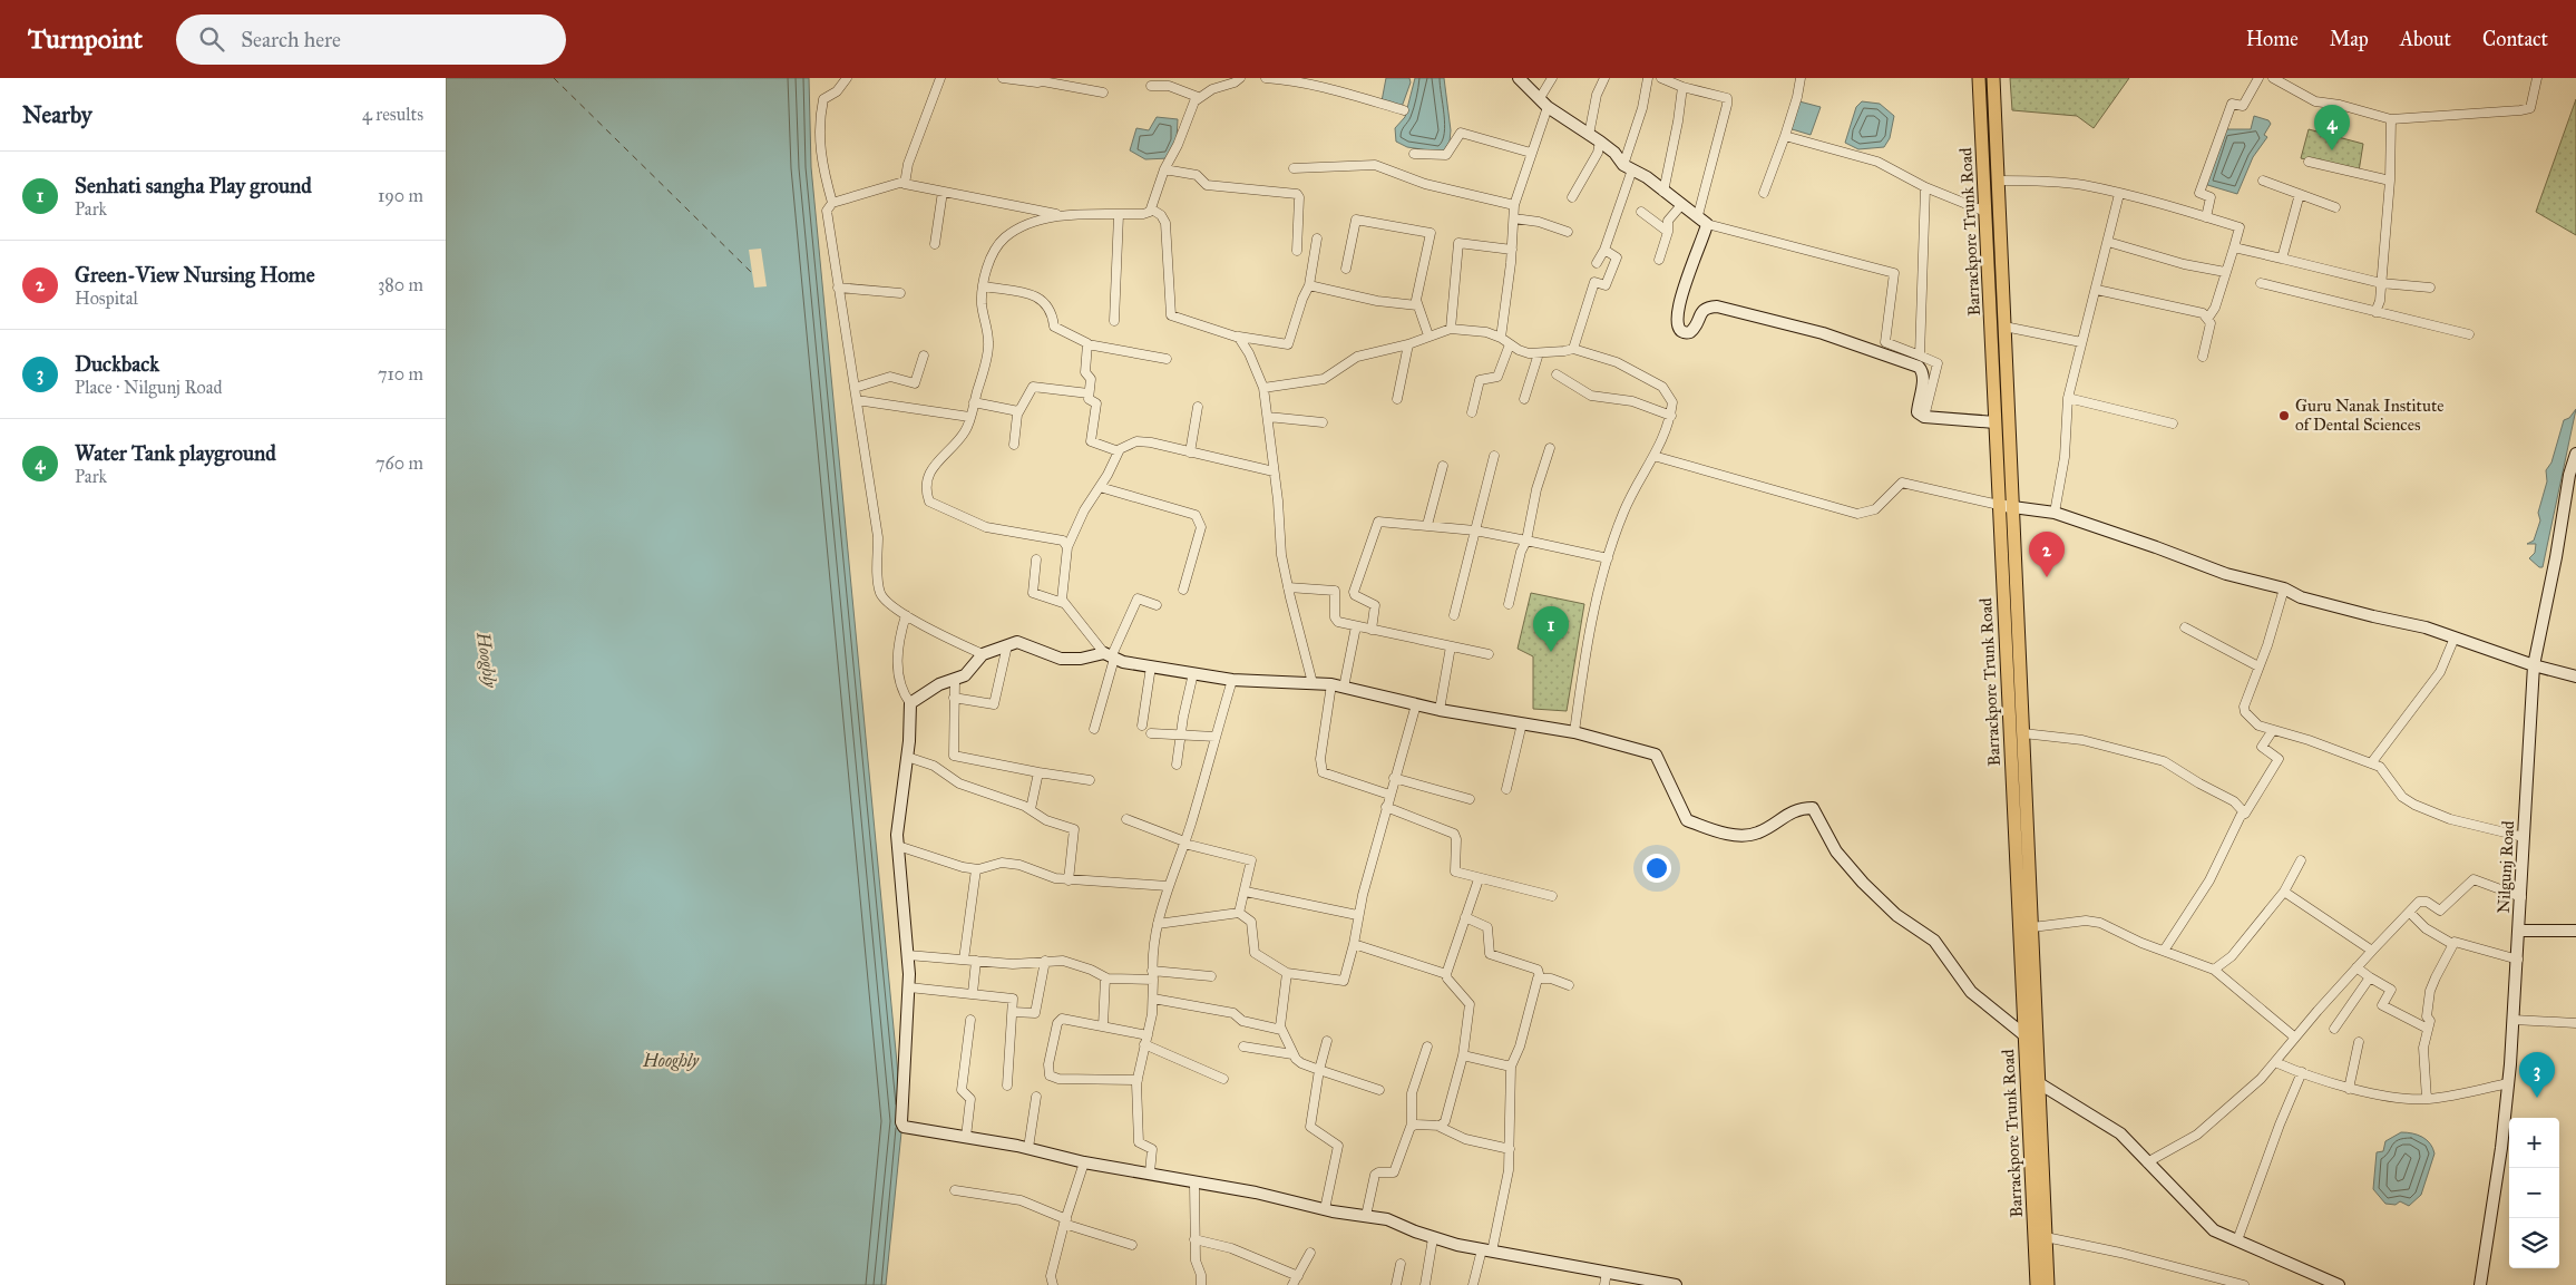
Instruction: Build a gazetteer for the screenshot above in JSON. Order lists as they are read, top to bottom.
{
  "streets": {
    "main road": ["Barrackpore Trunk Road"],
    "street": ["Nilgunj Road"]
  },
  "water": ["Hooghly"],
  "places": ["Guru Nanak Institute of Dental Sciences"],
  "page": {
    "header": "Turnpoint",
    "search": "Search here",
    "nav": [
      "Home",
      "Map",
      "About",
      "Contact"
    ],
    "heading": ["Nearby", "4 results"],
    "pins": [
      "4",
      "2",
      "1",
      "3"
    ],
    "list": [
      {
        "mark": "1",
        "name": "Senhati sangha Play ground",
        "note": "Park",
        "value": "190 m"
      },
      {
        "mark": "2",
        "name": "Green-View Nursing Home",
        "note": "Hospital",
        "value": "380 m"
      },
      {
        "mark": "3",
        "name": "Duckback",
        "note": "Place · Nilgunj Road",
        "value": "710 m"
      },
      {
        "mark": "4",
        "name": "Water Tank playground",
        "note": "Park",
        "value": "760 m"
      }
    ],
    "map_buttons": ["+", "−"]
  }
}
